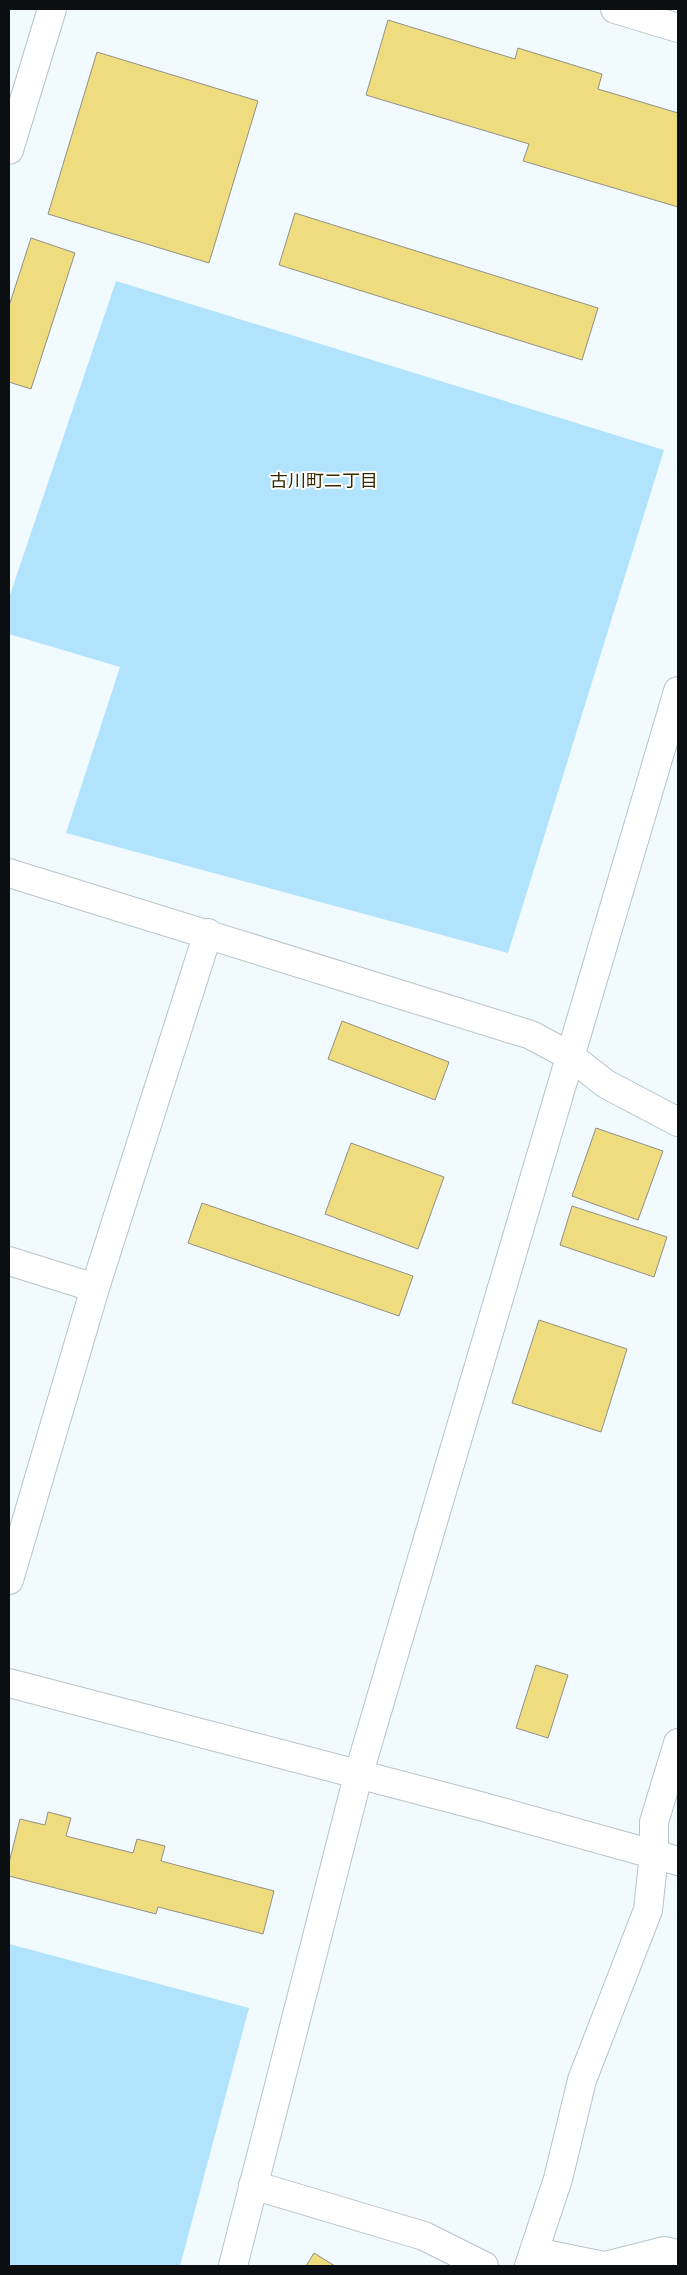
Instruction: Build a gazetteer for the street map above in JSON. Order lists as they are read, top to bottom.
{
  "districts": ["古川町二丁目"]
}
